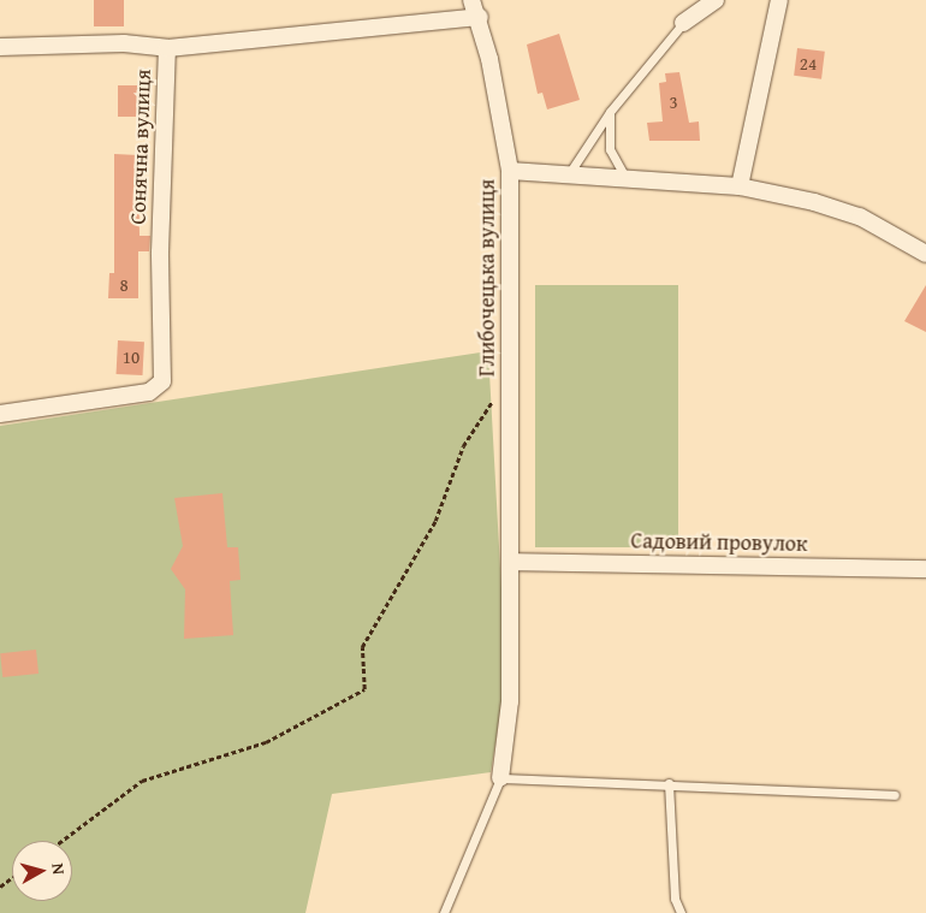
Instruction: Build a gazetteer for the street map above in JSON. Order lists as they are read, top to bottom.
{
  "streets": {
    "street": ["Сонячна вулиця", "Глибочецька вулиця", "Садовий провулок"]
  },
  "crossings": [
    ["Сонячна вулиця", "Глибочецька вулиця"],
    ["Глибочецька вулиця", "Садовий провулок"]
  ],
  "house_numbers": [
    "24",
    "3",
    "8",
    "10"
  ],
  "north": "right"
}
